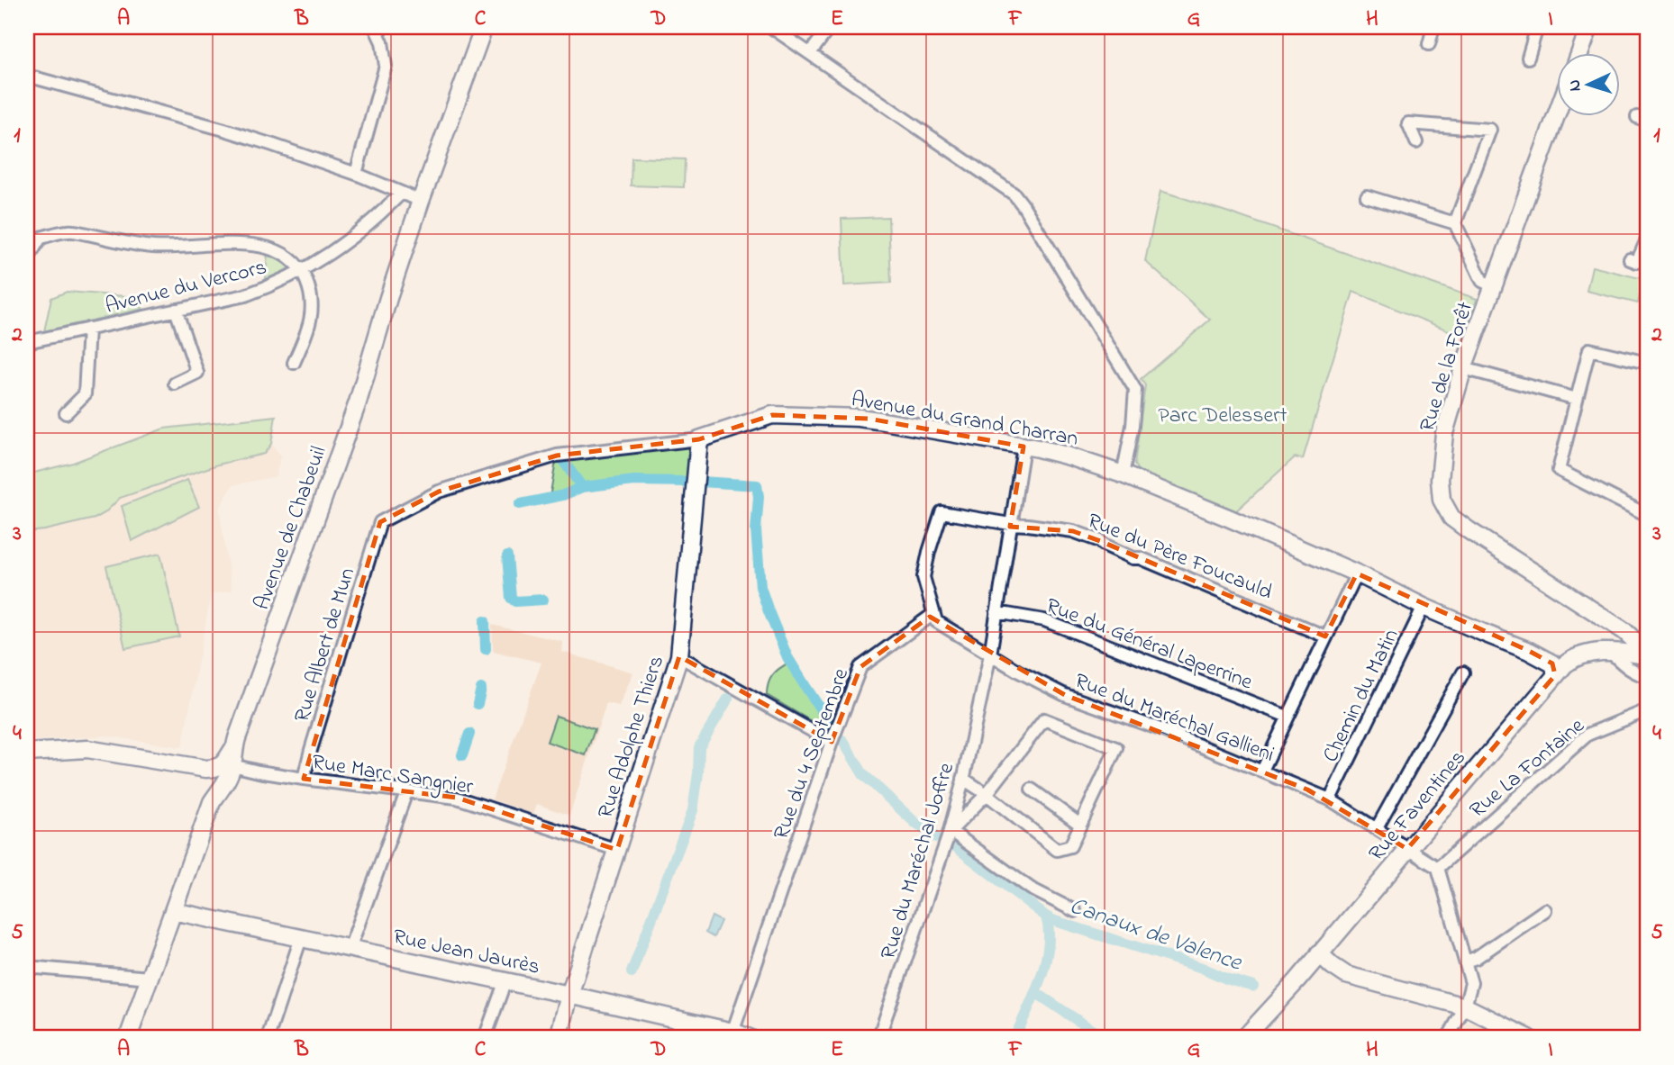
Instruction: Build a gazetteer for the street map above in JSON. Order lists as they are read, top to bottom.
{
  "streets": {
    "street": [
      "Avenue du Vercors",
      "Rue de la Forêt",
      "Avenue du Grand Charran",
      "Avenue de Chabeuil",
      "Rue du Père Foucauld",
      "Rue du Général Laperrine",
      "Rue Albert de Mun",
      "Chemin du Matin",
      "Rue du Maréchal Gallieni",
      "Rue Adolphe Thiers",
      "Rue du 4 Septembre",
      "Rue La Fontaine",
      "Rue Marc Sangnier",
      "Rue Faventines",
      "Rue du Maréchal Joffre",
      "Rue Jean Jaurès"
    ]
  },
  "crossings": [
    ["Rue de la Forêt", "Rue Faventines"],
    ["Avenue du Grand Charran", "Rue Albert de Mun"],
    ["Avenue du Grand Charran", "Chemin du Matin"],
    ["Avenue du Grand Charran", "Rue Adolphe Thiers"],
    ["Avenue du Grand Charran", "Rue du Maréchal Joffre"],
    ["Avenue de Chabeuil", "Rue Marc Sangnier"],
    ["Avenue de Chabeuil", "Rue Jean Jaurès"],
    ["Rue du Père Foucauld", "Rue du Maréchal Gallieni"],
    ["Rue du Père Foucauld", "Rue du 4 Septembre"],
    ["Rue du Père Foucauld", "Rue du Maréchal Joffre"],
    ["Rue du Général Laperrine", "Rue du Maréchal Joffre"],
    ["Rue Albert de Mun", "Rue Marc Sangnier"],
    ["Chemin du Matin", "Rue du Maréchal Gallieni"],
    ["Rue du Maréchal Gallieni", "Rue du 4 Septembre"],
    ["Rue du Maréchal Gallieni", "Rue La Fontaine"],
    ["Rue du Maréchal Gallieni", "Rue Faventines"],
    ["Rue du Maréchal Gallieni", "Rue du Maréchal Joffre"],
    ["Rue Adolphe Thiers", "Rue Marc Sangnier"],
    ["Rue Adolphe Thiers", "Rue Jean Jaurès"],
    ["Rue du 4 Septembre", "Rue Jean Jaurès"]
  ],
  "water": ["Canaux de Valence"],
  "parks": ["Parc Delessert"],
  "north": "left",
  "grid": {
    "columns": [
      "A",
      "B",
      "C",
      "D",
      "E",
      "F",
      "G",
      "H",
      "I"
    ],
    "rows": [
      "1",
      "2",
      "3",
      "4",
      "5"
    ]
  }
}
